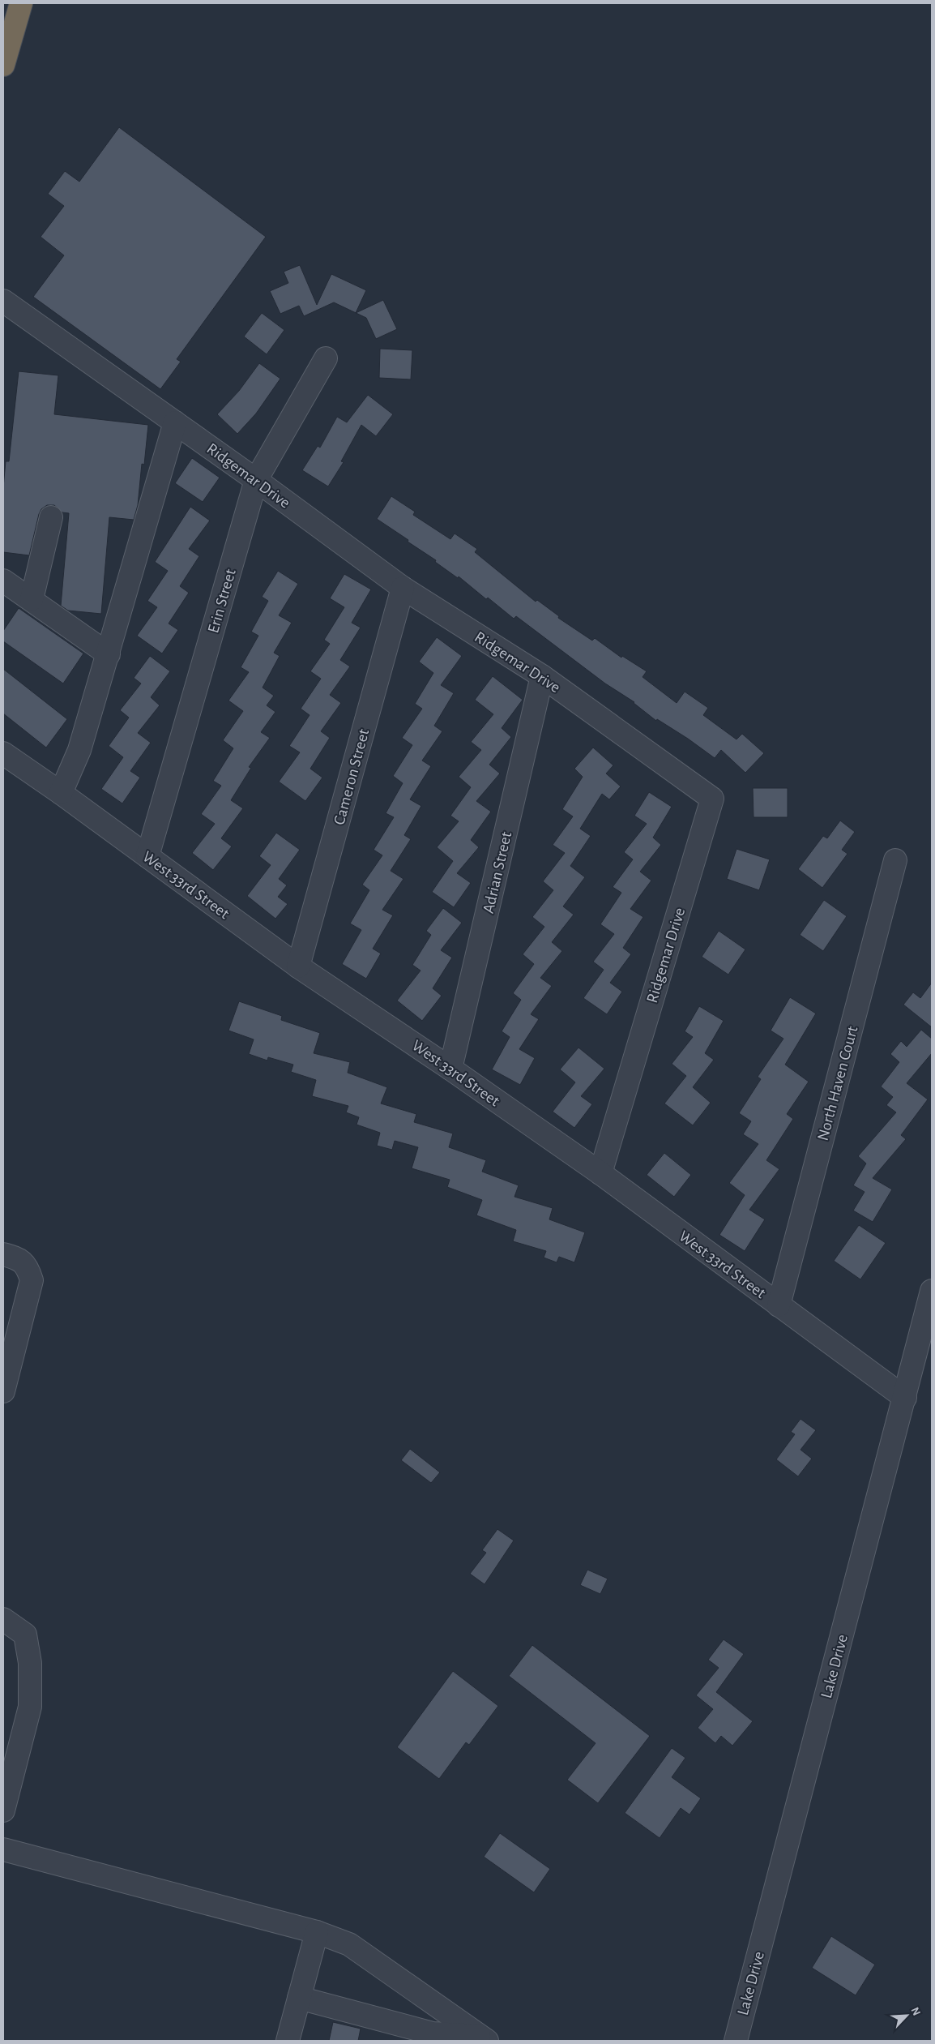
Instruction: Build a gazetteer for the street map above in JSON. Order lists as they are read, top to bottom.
{
  "streets": {
    "street": [
      "Ridgemar Drive",
      "Erin Street",
      "Cameron Street",
      "Adrian Street",
      "West 33rd Street",
      "North Haven Court",
      "Lake Drive"
    ]
  },
  "crossings": [
    ["Ridgemar Drive", "Erin Street"],
    ["Ridgemar Drive", "Cameron Street"],
    ["Ridgemar Drive", "Adrian Street"],
    ["Ridgemar Drive", "West 33rd Street"],
    ["Erin Street", "West 33rd Street"],
    ["Cameron Street", "West 33rd Street"],
    ["Adrian Street", "West 33rd Street"],
    ["West 33rd Street", "North Haven Court"],
    ["West 33rd Street", "Lake Drive"]
  ],
  "north": "top right"
}
